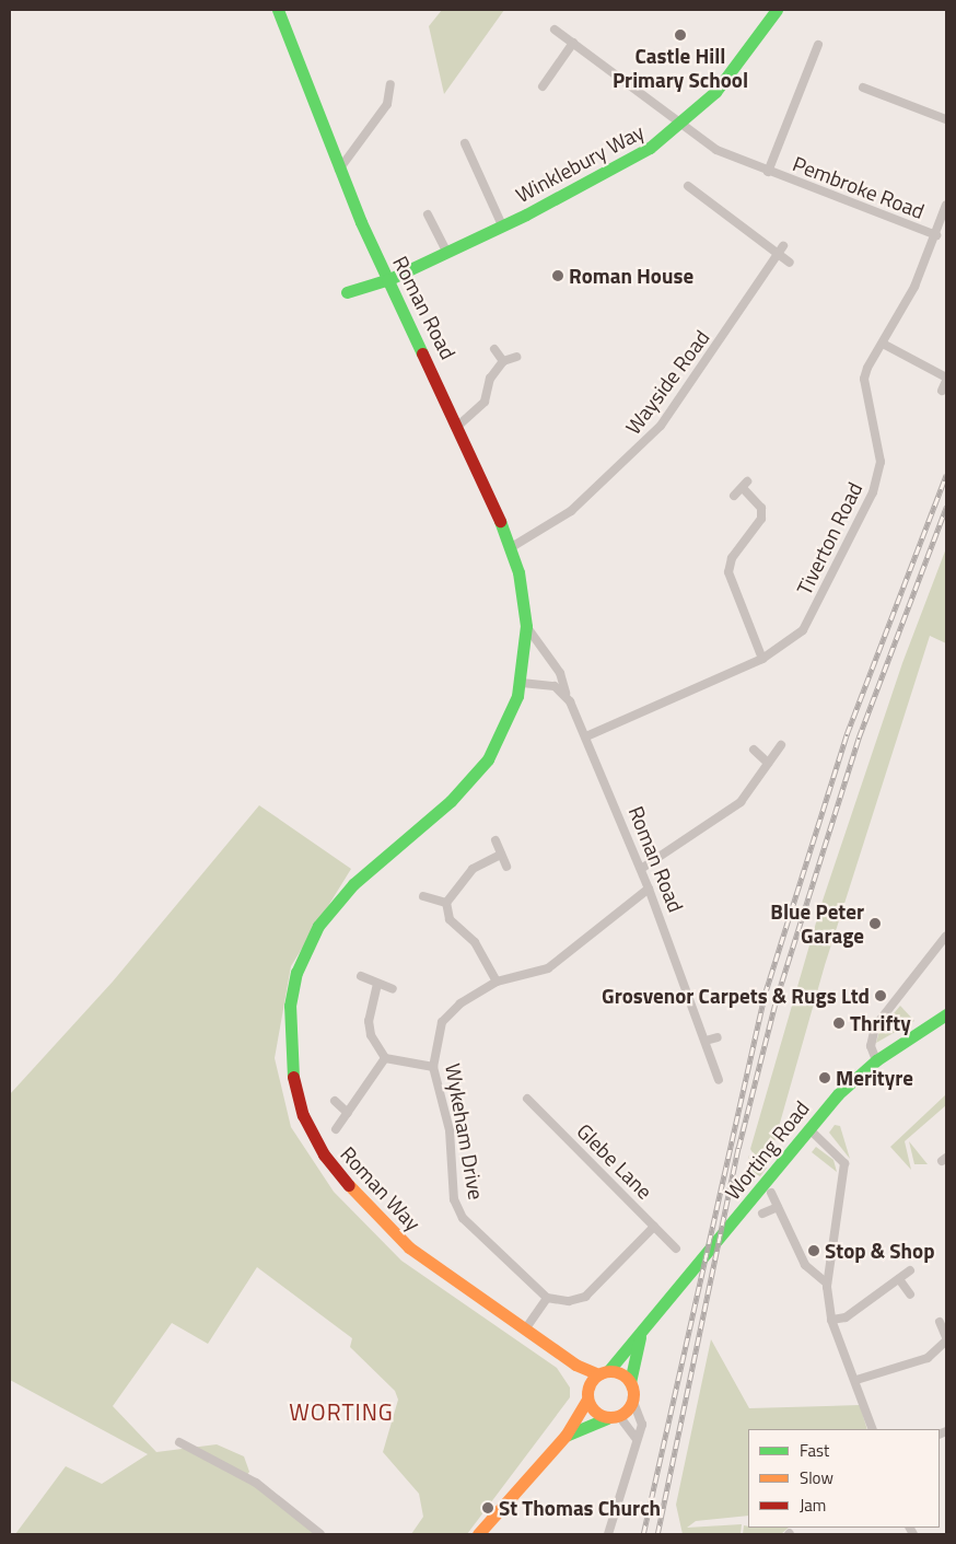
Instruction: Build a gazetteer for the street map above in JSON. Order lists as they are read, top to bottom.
{
  "streets": {
    "street": [
      "Winklebury Way",
      "Pembroke Road",
      "Roman Road",
      "Wayside Road",
      "Tiverton Road",
      "Wykeham Drive",
      "Worting Road",
      "Glebe Lane",
      "Roman Way"
    ]
  },
  "crossings": [
    ["Winklebury Way", "Pembroke Road"],
    ["Winklebury Way", "Roman Road"],
    ["Pembroke Road", "Tiverton Road"],
    ["Roman Road", "Wayside Road"],
    ["Roman Road", "Tiverton Road"],
    ["Roman Road", "Wykeham Drive"],
    ["Roman Road", "Roman Way"],
    ["Worting Road", "Roman Way"]
  ],
  "districts": ["WORTING"],
  "places": [
    "Castle Hill Primary School",
    "Roman House",
    "Blue Peter Garage",
    "Grosvenor Carpets & Rugs Ltd",
    "Thrifty",
    "Merityre",
    "Stop & Shop",
    "St Thomas Church"
  ],
  "legend": ["Fast", "Slow", "Jam"]
}
